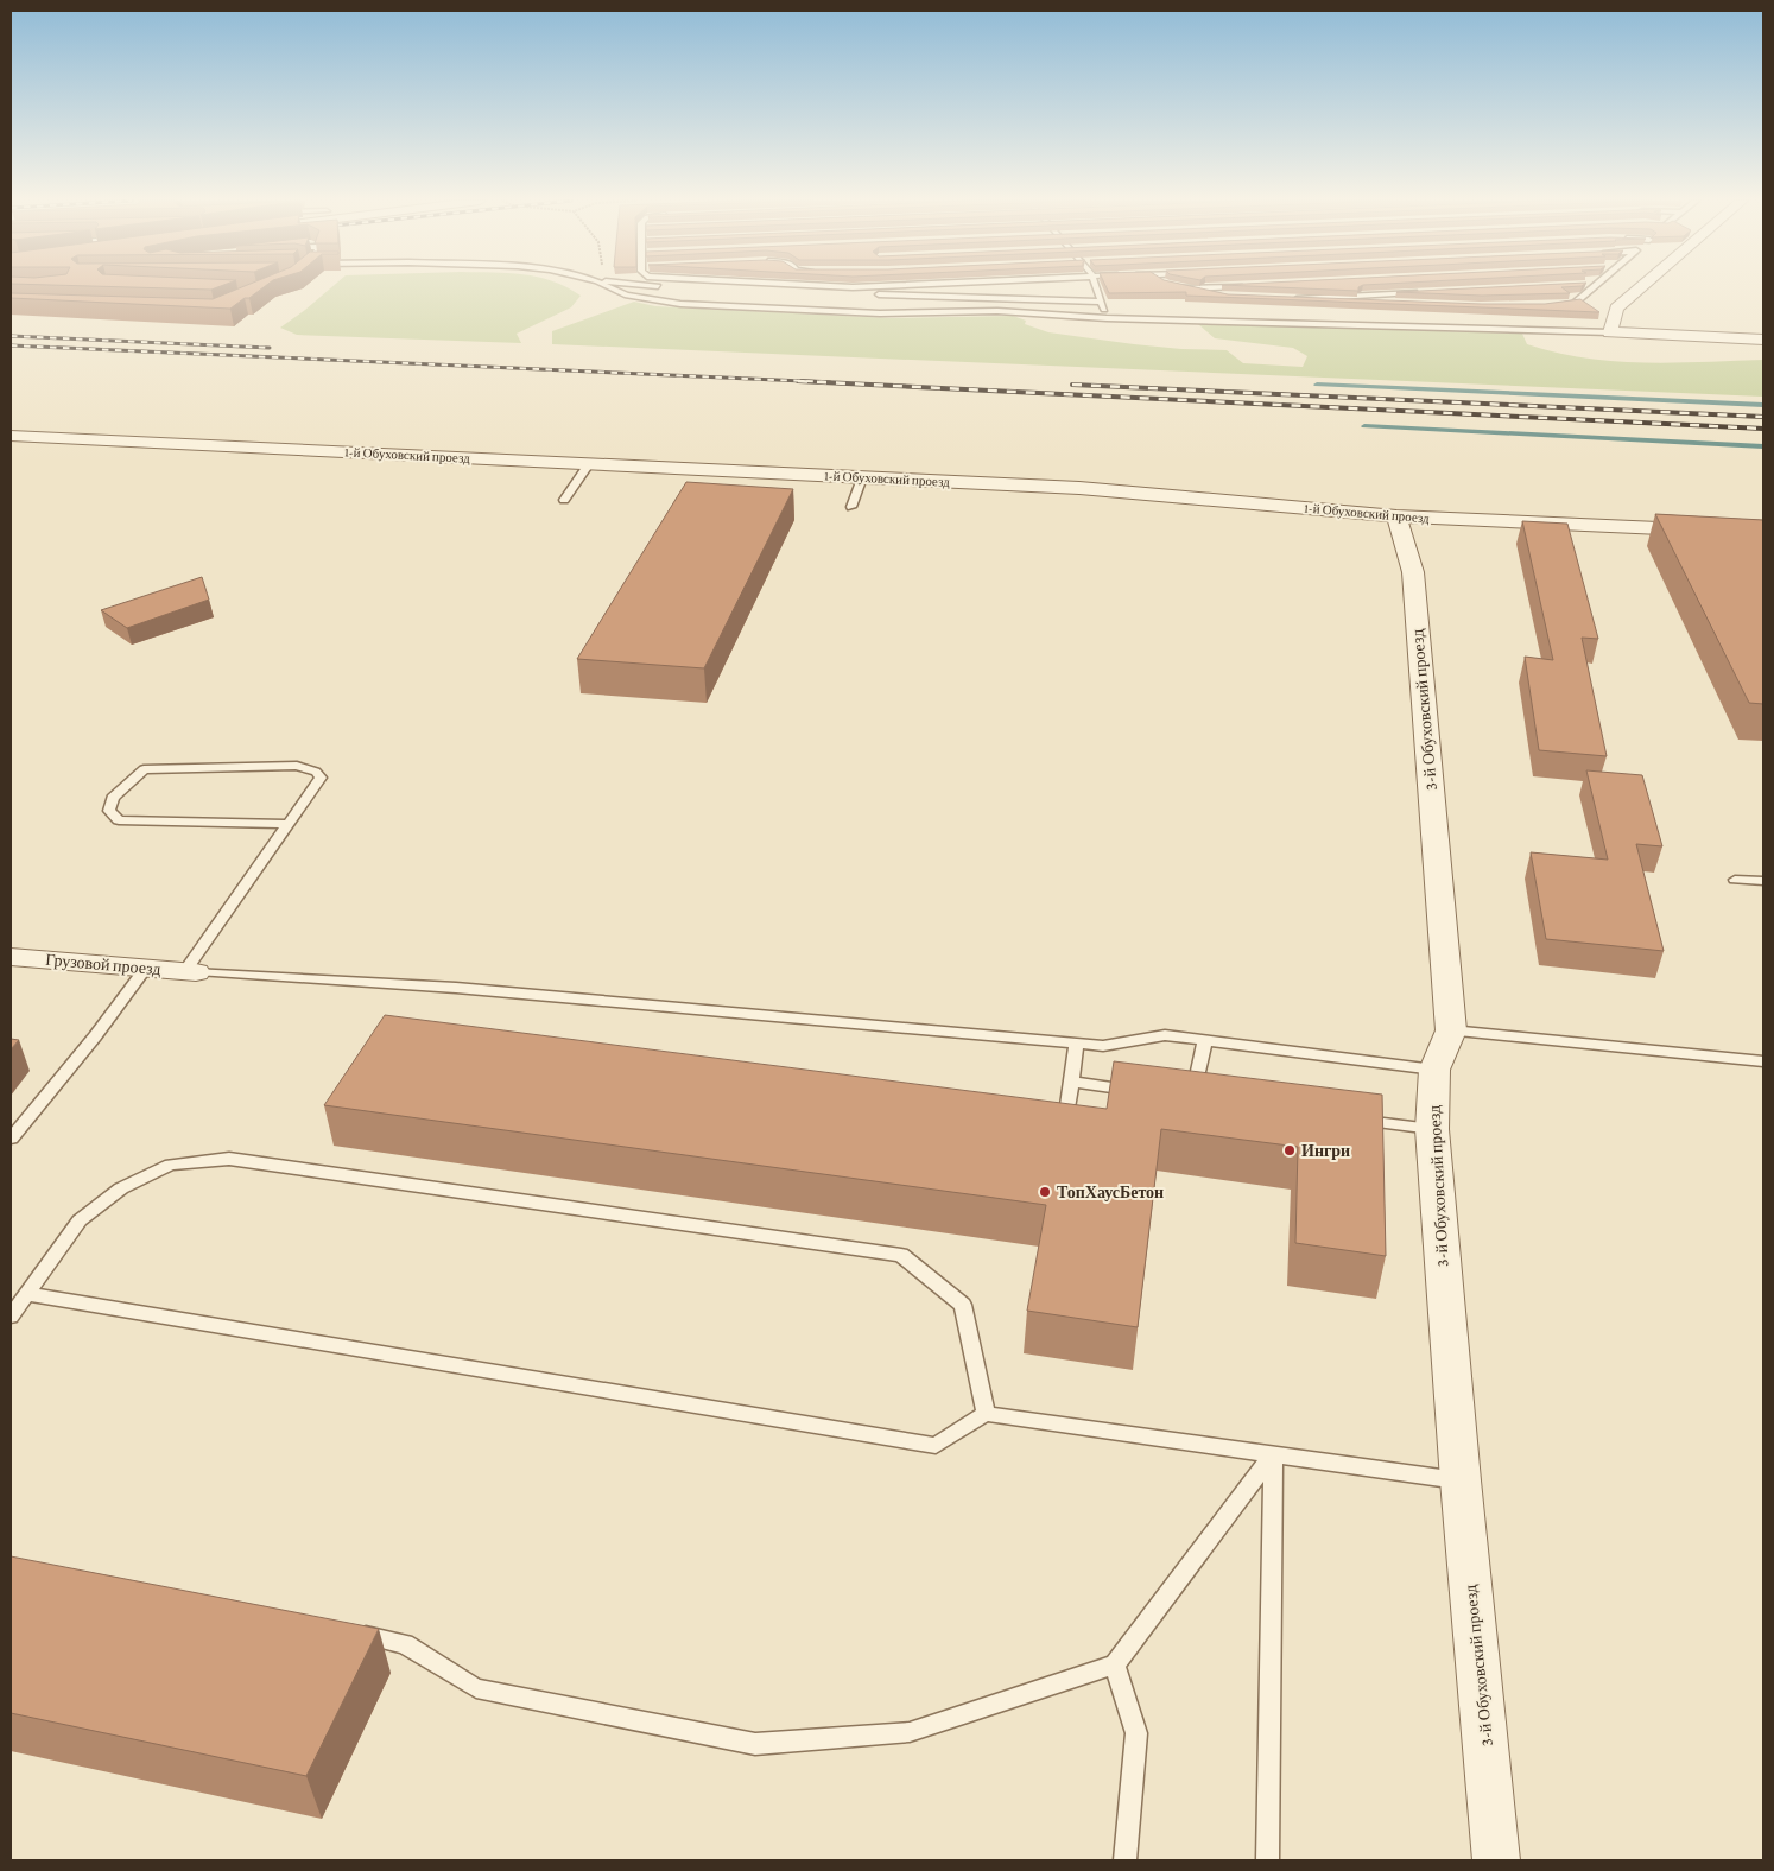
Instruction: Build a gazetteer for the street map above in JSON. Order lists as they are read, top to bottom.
{
  "streets": {
    "street": ["1-й Обуховский проезд", "3-й Обуховский проезд", "Грузовой проезд"]
  },
  "crossings": [
    ["1-й Обуховский проезд", "3-й Обуховский проезд"]
  ],
  "places": ["Ингри", "ТопХаусБетон"]
}
